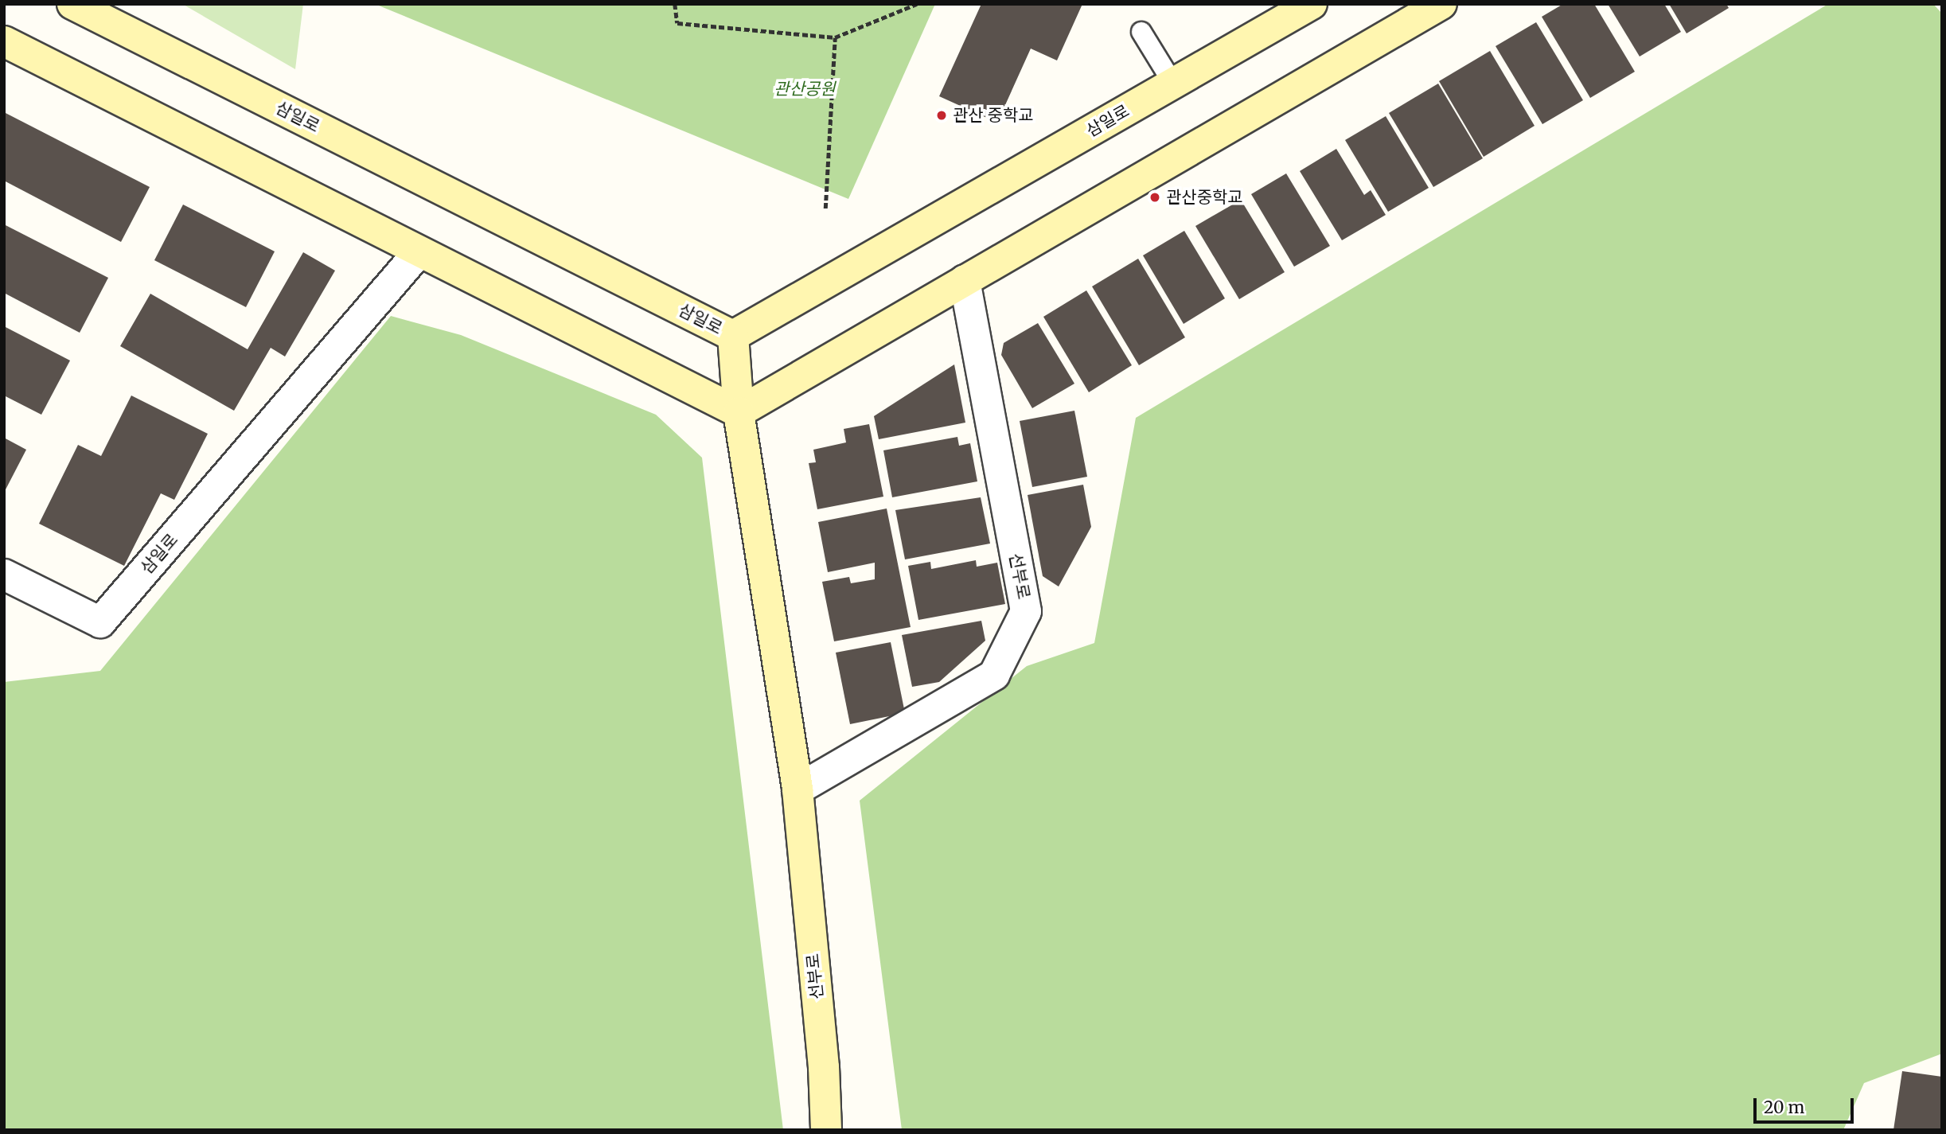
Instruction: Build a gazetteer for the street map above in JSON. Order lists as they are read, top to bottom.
{
  "streets": {
    "street": ["삼일로", "선부로"]
  },
  "crossings": [
    ["삼일로", "선부로"]
  ],
  "parks": ["관산공원"],
  "places": ["관산 중학교", "관산중학교"],
  "scale_bar": "20 m"
}
